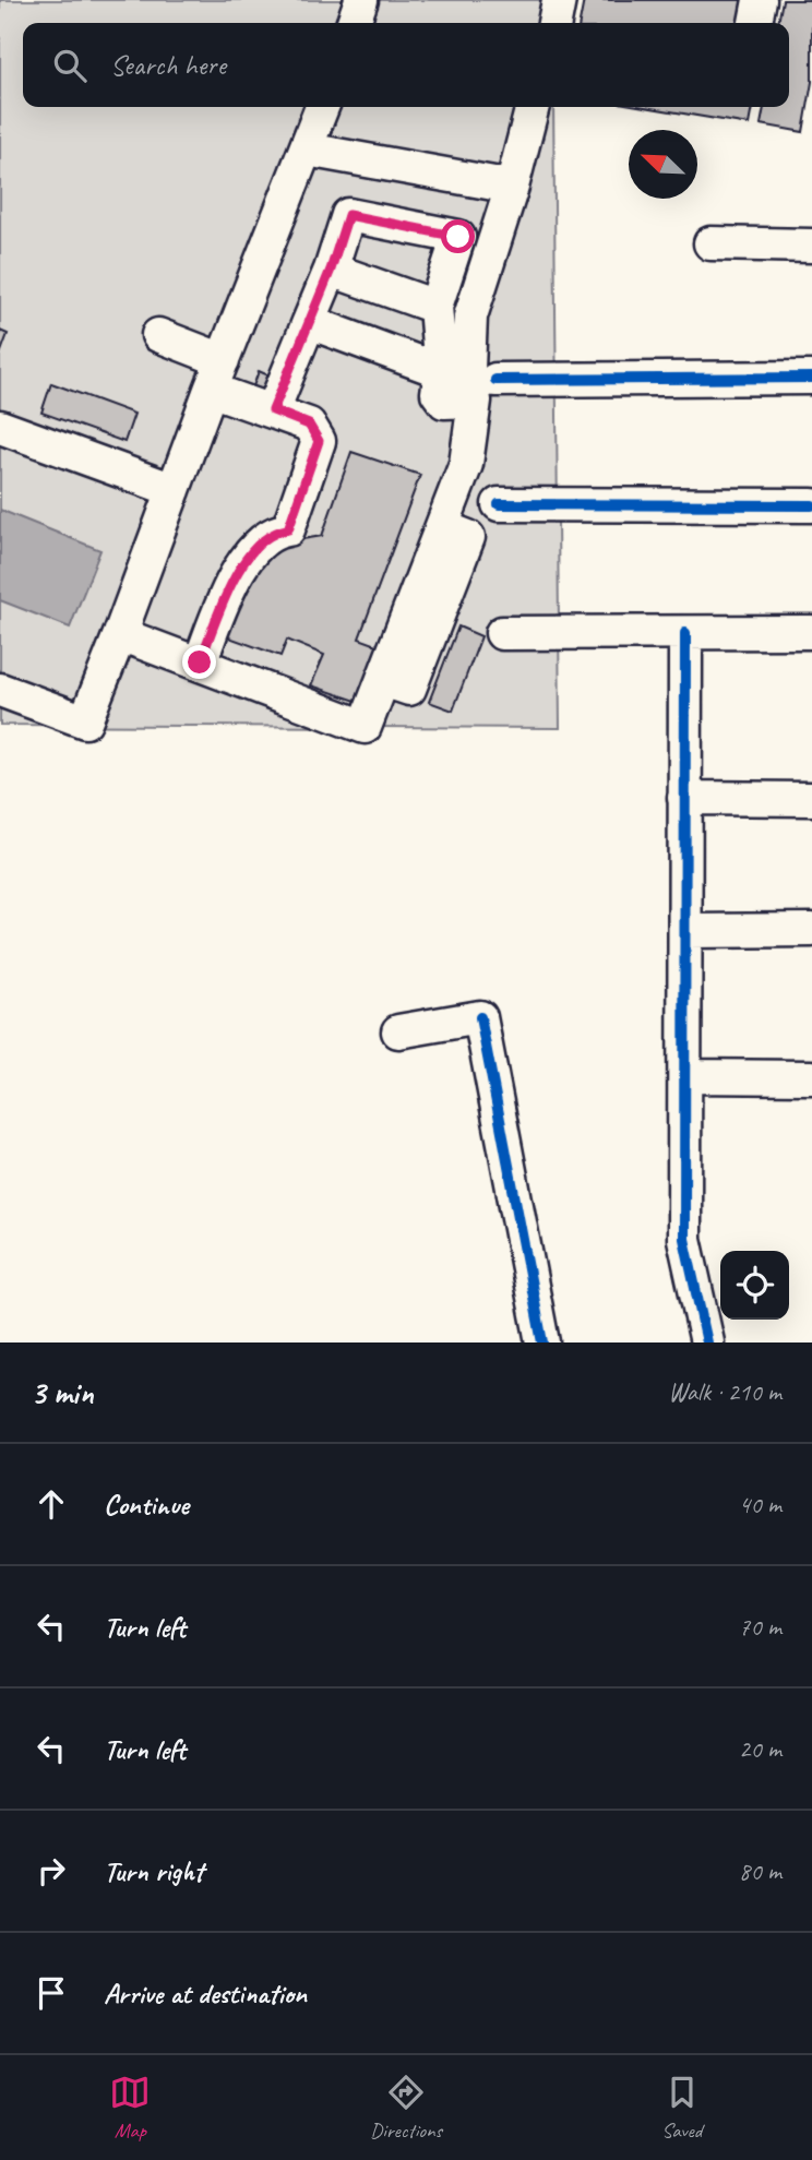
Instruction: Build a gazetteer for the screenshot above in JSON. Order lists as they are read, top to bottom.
{
  "north": "top left",
  "page": {
    "search": "Search here",
    "heading": ["3 min", "Walk · 210 m"],
    "list": [
      ["Continue", "40 m"],
      ["Turn left", "70 m"],
      ["Turn left", "20 m"],
      ["Turn right", "80 m"],
      "Arrive at destination"
    ],
    "nav": ["Map", "Directions", "Saved"]
  }
}
